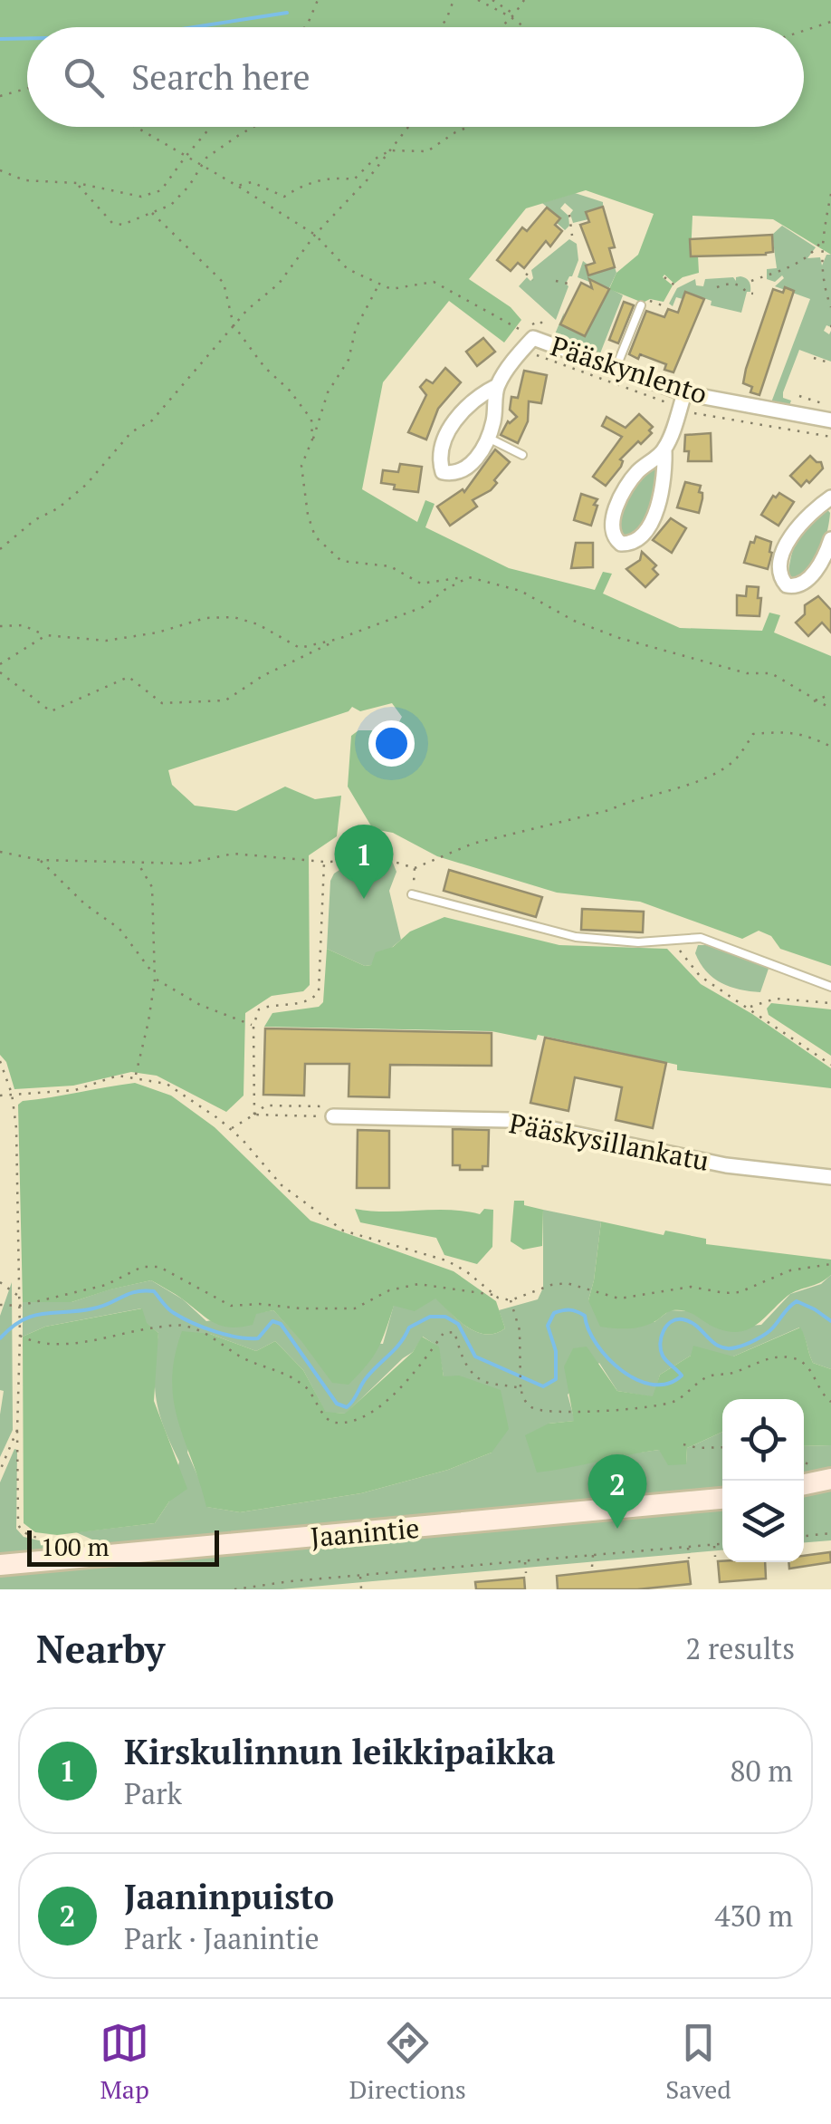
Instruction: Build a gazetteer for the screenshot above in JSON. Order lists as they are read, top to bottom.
{
  "streets": {
    "main road": ["Jaanintie"],
    "street": ["Pääskynlento", "Pääskysillankatu"]
  },
  "scale_bar": "100 m",
  "page": {
    "search": "Search here",
    "pins": ["1", "2"],
    "scale": "100 m",
    "heading": ["Nearby", "2 results"],
    "list": [
      {
        "mark": "1",
        "name": "Kirskulinnun leikkipaikka",
        "note": "Park",
        "value": "80 m"
      },
      {
        "mark": "2",
        "name": "Jaaninpuisto",
        "note": "Park · Jaanintie",
        "value": "430 m"
      }
    ],
    "nav": ["Map", "Directions", "Saved"]
  }
}
